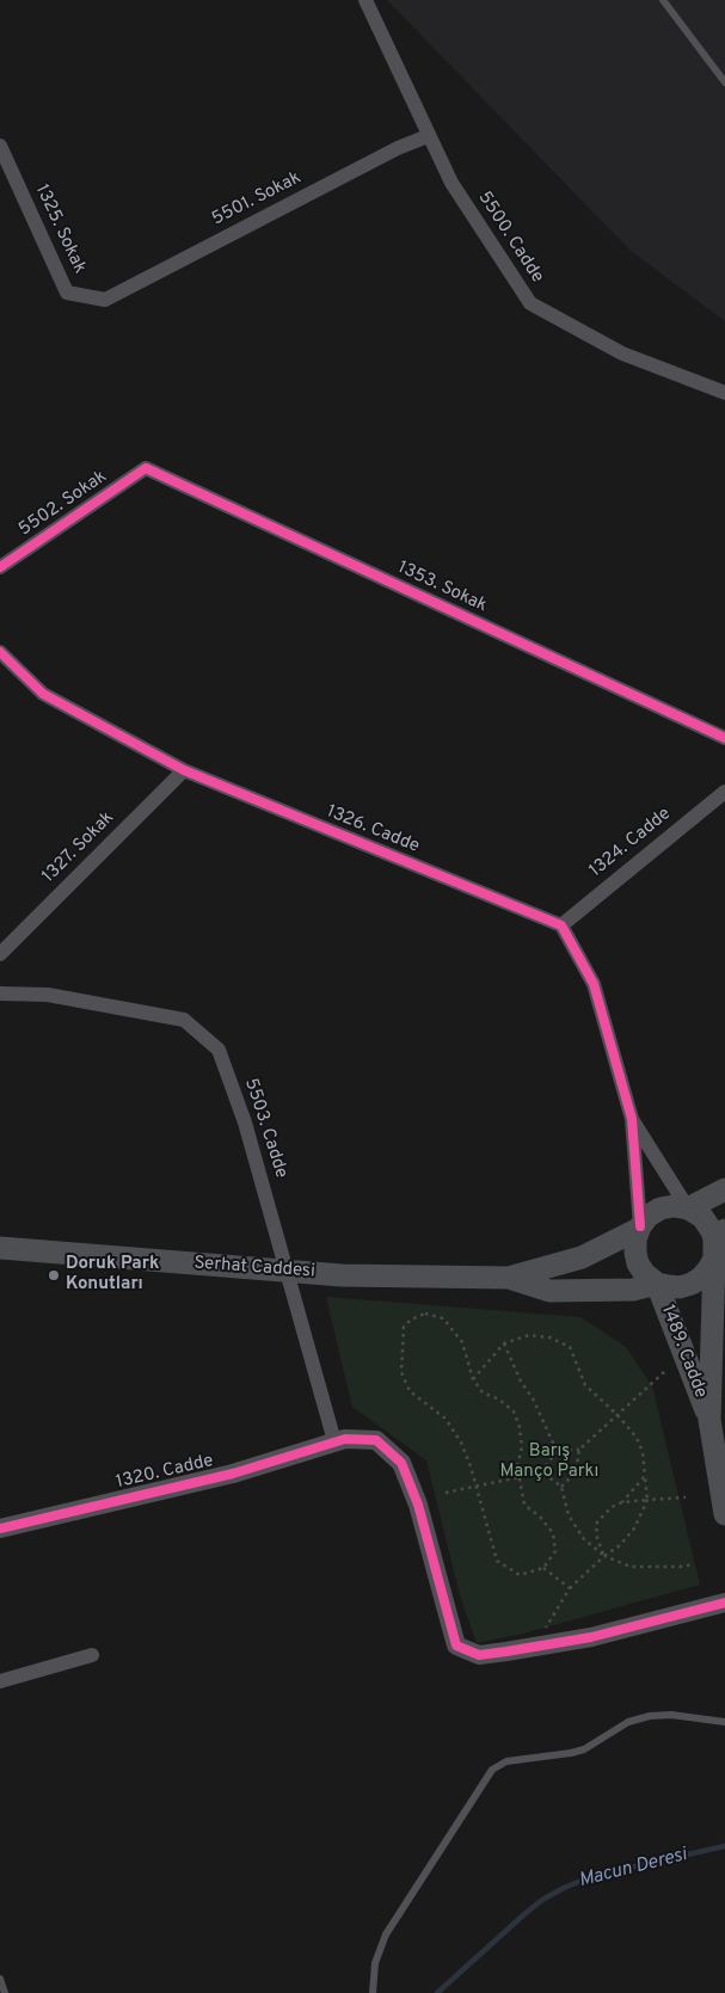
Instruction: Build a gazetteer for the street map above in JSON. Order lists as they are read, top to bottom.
{
  "streets": {
    "main road": ["Serhat Caddesi", "1489. Cadde"],
    "street": [
      "5501. Sokak",
      "1325. Sokak",
      "5500. Cadde",
      "5502. Sokak",
      "1353. Sokak",
      "1326. Cadde",
      "1324. Cadde",
      "1327. Sokak",
      "5503. Cadde",
      "1320. Cadde"
    ]
  },
  "crossings": [
    ["5501. Sokak", "1325. Sokak"],
    ["5501. Sokak", "5500. Cadde"],
    ["5502. Sokak", "1353. Sokak"],
    ["1326. Cadde", "1324. Cadde"],
    ["1326. Cadde", "1327. Sokak"],
    ["5503. Cadde", "Serhat Caddesi"],
    ["5503. Cadde", "1320. Cadde"]
  ],
  "water": ["Macun Deresi"],
  "parks": ["Barış Manço Parkı"],
  "places": ["Doruk Park Konutları"]
}
